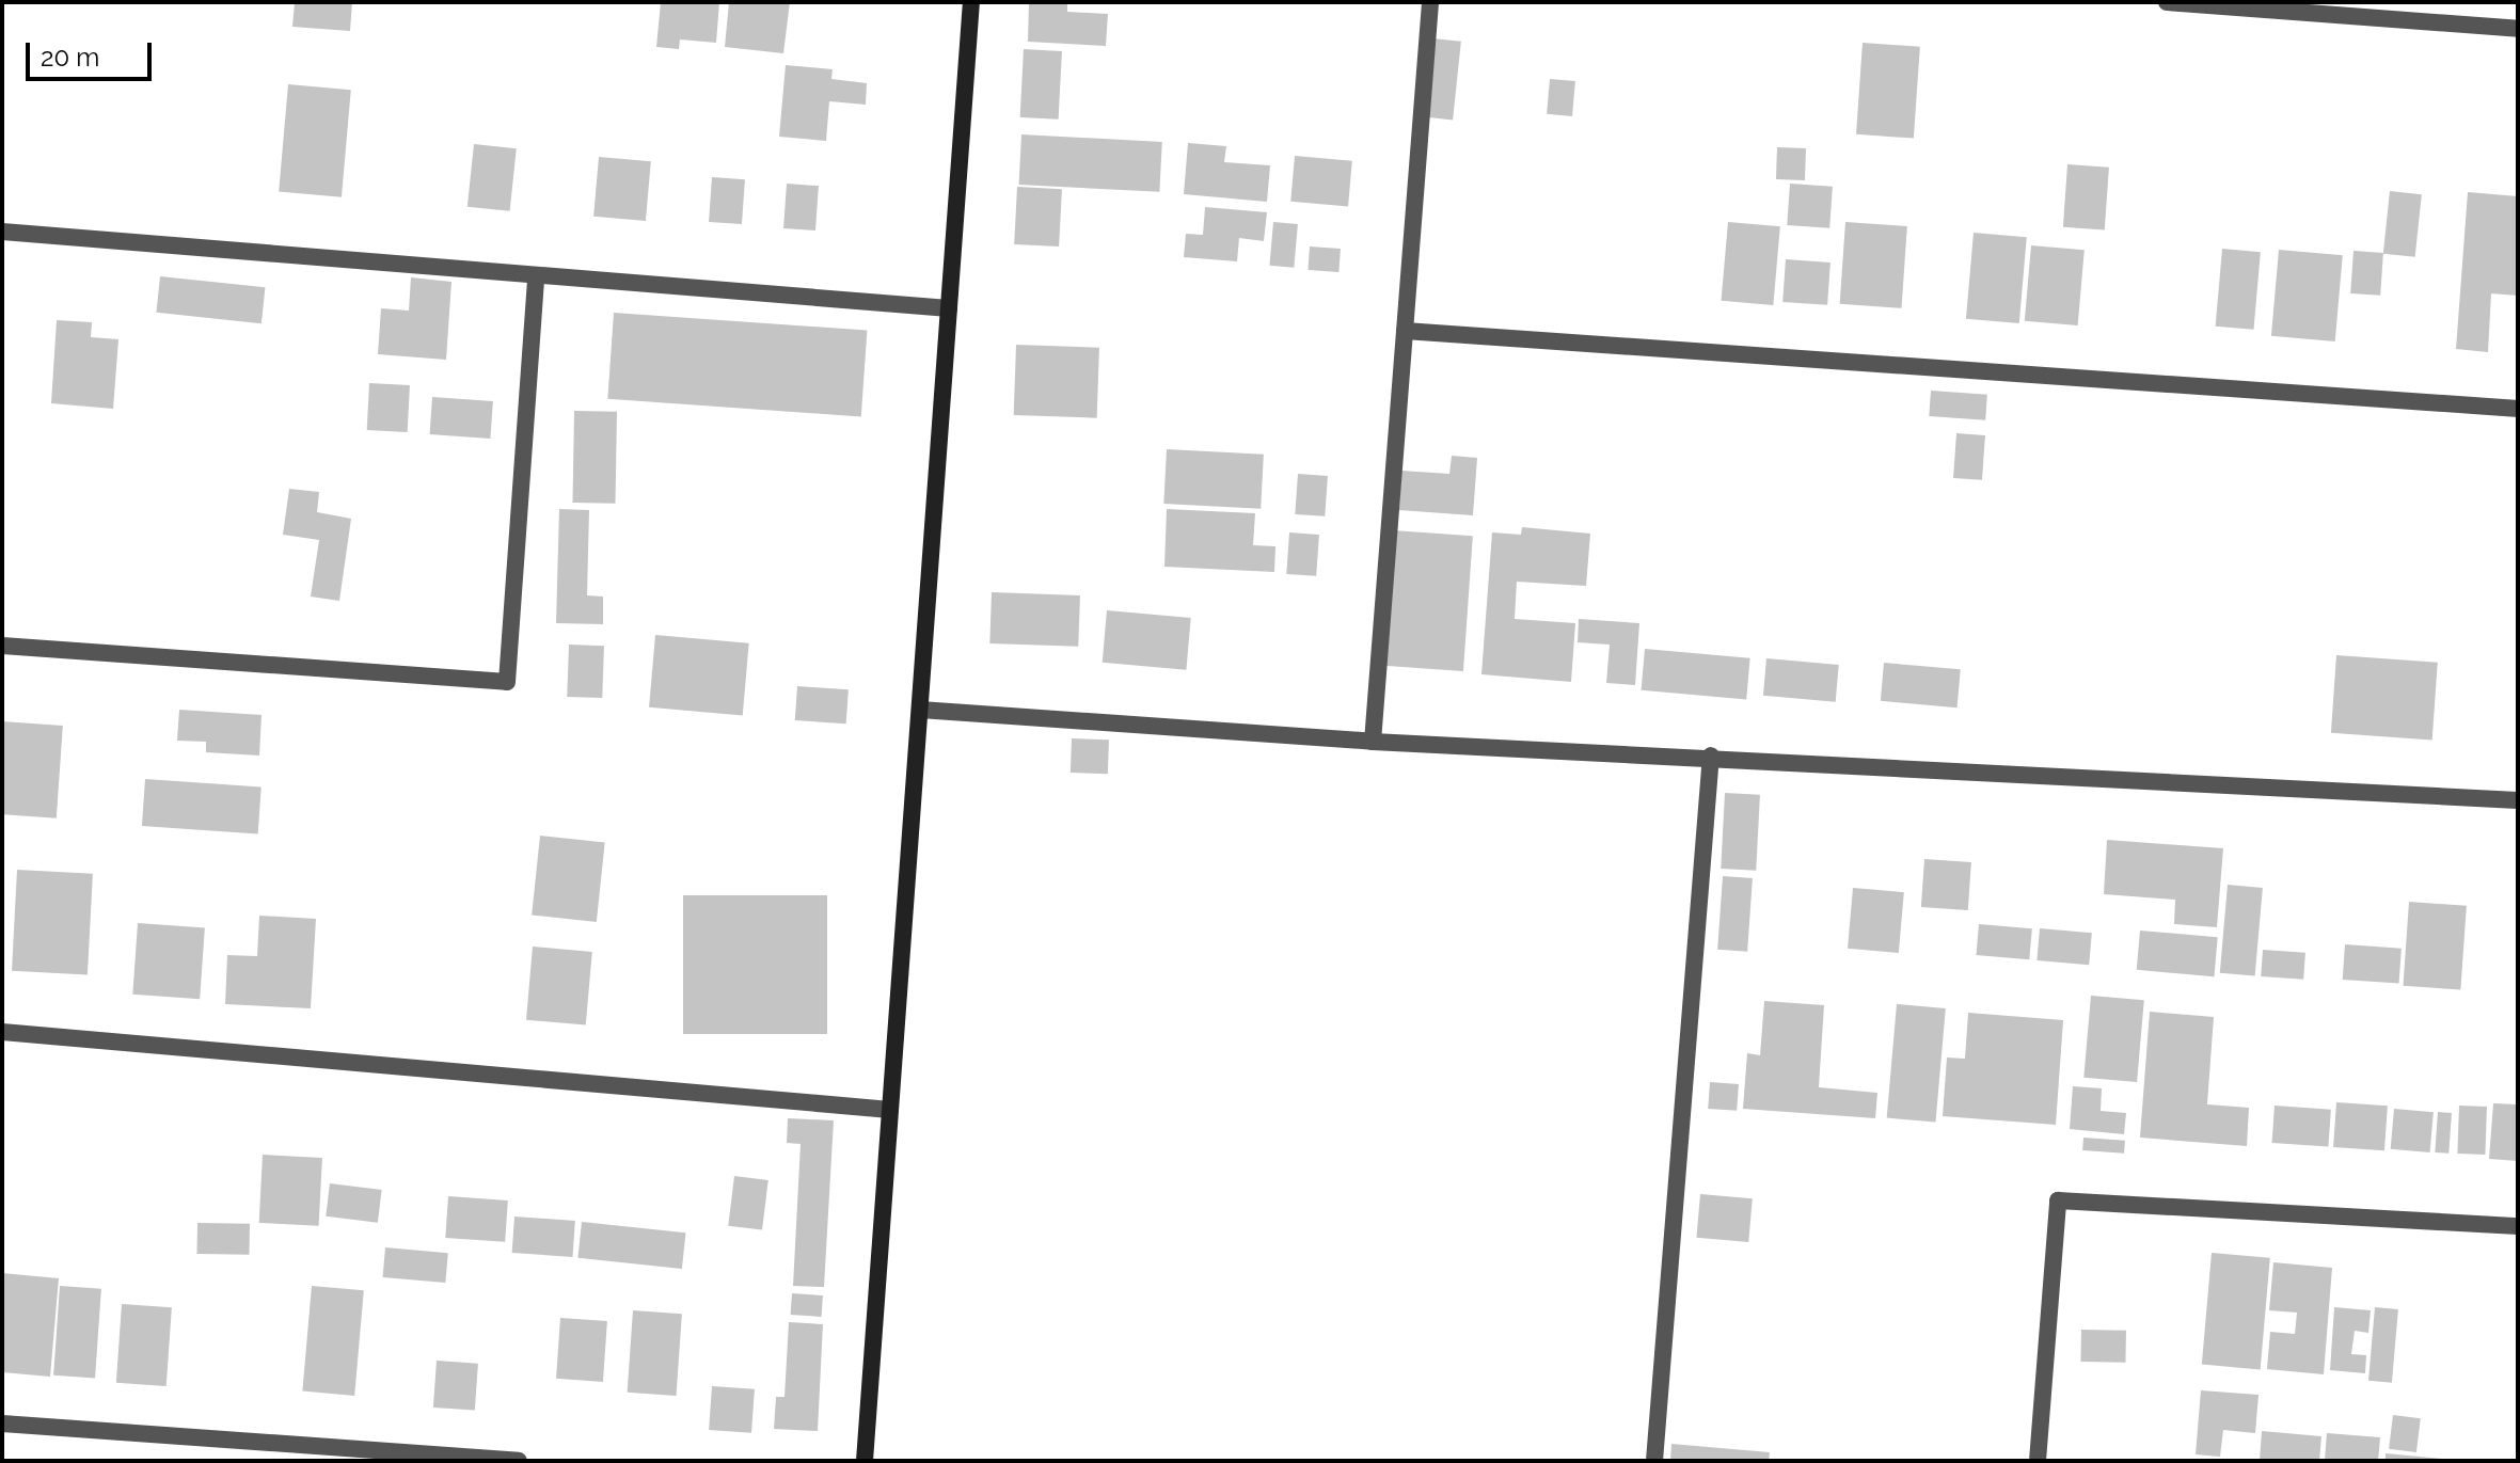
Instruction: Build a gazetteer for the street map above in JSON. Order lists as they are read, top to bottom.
{
  "scale_bar": "20 m"
}
